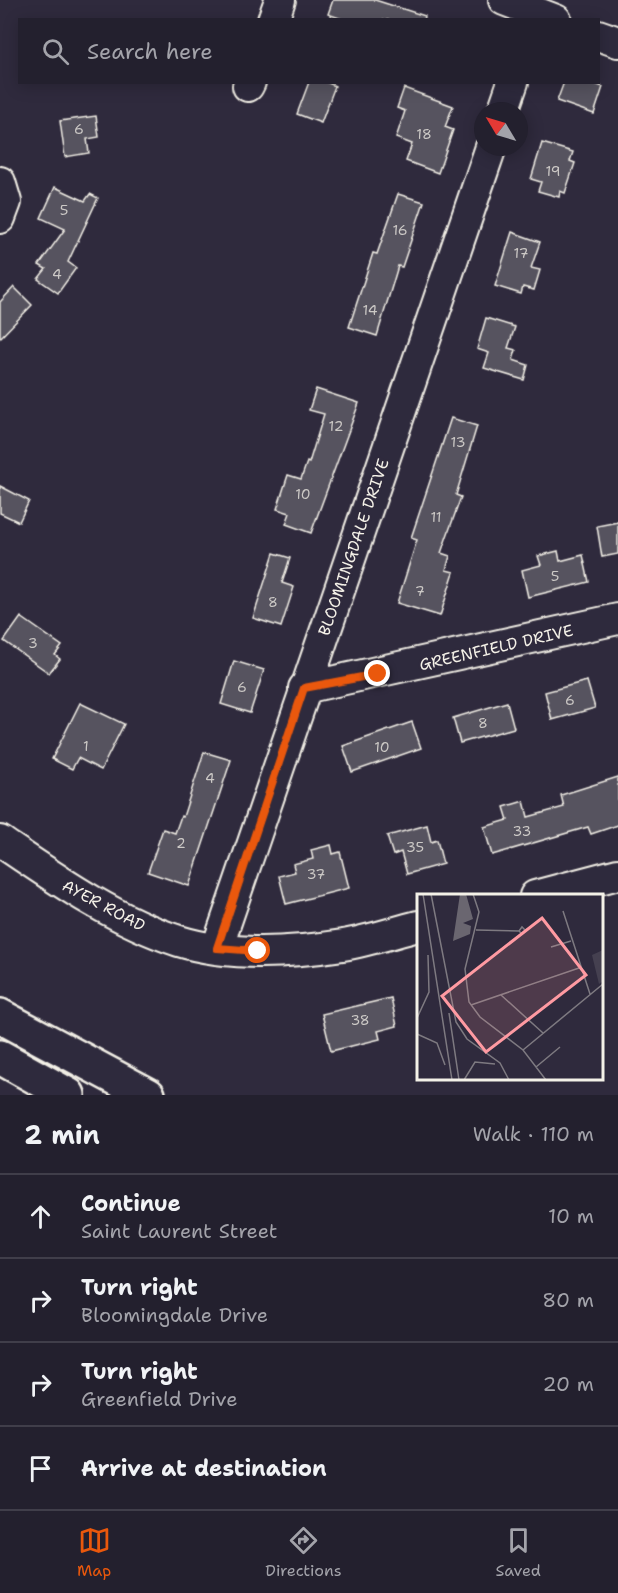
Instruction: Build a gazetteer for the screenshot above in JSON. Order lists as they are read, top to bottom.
{
  "streets": {
    "street": ["BLOOMINGDALE DRIVE", "GREENFIELD DRIVE", "AYER ROAD"]
  },
  "crossings": [
    ["BLOOMINGDALE DRIVE", "GREENFIELD DRIVE"],
    ["BLOOMINGDALE DRIVE", "AYER ROAD"]
  ],
  "house_numbers": [
    "6",
    "18",
    "19",
    "5",
    "16",
    "17",
    "4",
    "14",
    "12",
    "13",
    "10",
    "11",
    "5",
    "7",
    "8",
    "3",
    "6",
    "6",
    "8",
    "1",
    "10",
    "4",
    "33",
    "2",
    "35",
    "37",
    "38"
  ],
  "north": "top left",
  "page": {
    "search": "Search here",
    "heading": ["2 min", "Walk · 110 m"],
    "list": [
      ["Continue", "Saint Laurent Street", "10 m"],
      ["Turn right", "Bloomingdale Drive", "80 m"],
      ["Turn right", "Greenfield Drive", "20 m"],
      "Arrive at destination"
    ],
    "nav": ["Map", "Directions", "Saved"]
  }
}
